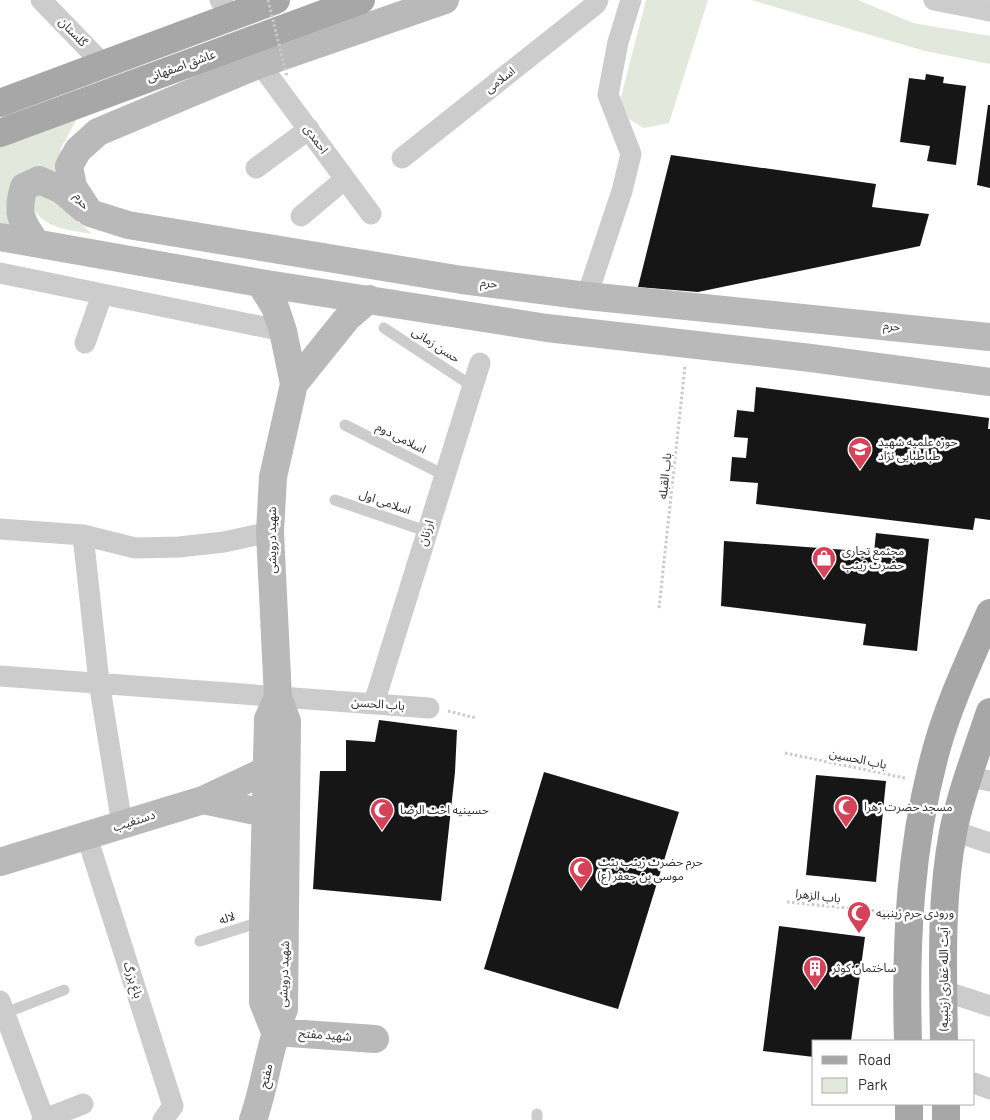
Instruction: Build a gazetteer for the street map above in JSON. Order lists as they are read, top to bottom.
{
  "streets": {
    "main road": ["عاشق اصفهانی", "آیت الله غفاری (زینبیه)"],
    "street": [
      "گلستان",
      "اسلامی",
      "احمدی",
      "حرم",
      "ارزنان",
      "شهید درویشی",
      "باب الحسن",
      "دستغیب",
      "باغ بزرگ",
      "شهید مفتح",
      "مفتح"
    ],
    "lane": [
      "حسن زمانی",
      "اسلامی دوم",
      "اسلامی اول",
      "لاله"
    ],
    "path": ["باب القبله", "باب الحسین", "باب الزهرا"]
  },
  "crossings": [
    ["احمدی", "حرم"],
    ["حسن زمانی", "ارزنان"],
    ["اسلامی دوم", "ارزنان"],
    ["اسلامی اول", "ارزنان"],
    ["ارزنان", "باب الحسن"],
    ["شهید درویشی", "باب الحسن"],
    ["شهید درویشی", "دستغیب"],
    ["شهید درویشی", "لاله"],
    ["شهید درویشی", "شهید مفتح"],
    ["شهید درویشی", "مفتح"],
    ["دستغیب", "باغ بزرگ"],
    ["شهید مفتح", "مفتح"]
  ],
  "places": {
    "school or university": ["حوزه علمیه شهید طباطبایی نژاد"],
    "shop": ["مجتمع تجاری حضرت زینب"],
    "mosque": [
      "مسجد حضرت زهرا",
      "حسینیه اخت الرضا",
      "حرم حضرت زینب بنت موسی بن جعفر (ع)",
      "ورودی حرم زینبیه"
    ],
    "building": ["ساختمان کوثر"]
  },
  "legend": ["Road", "Park"]
}
